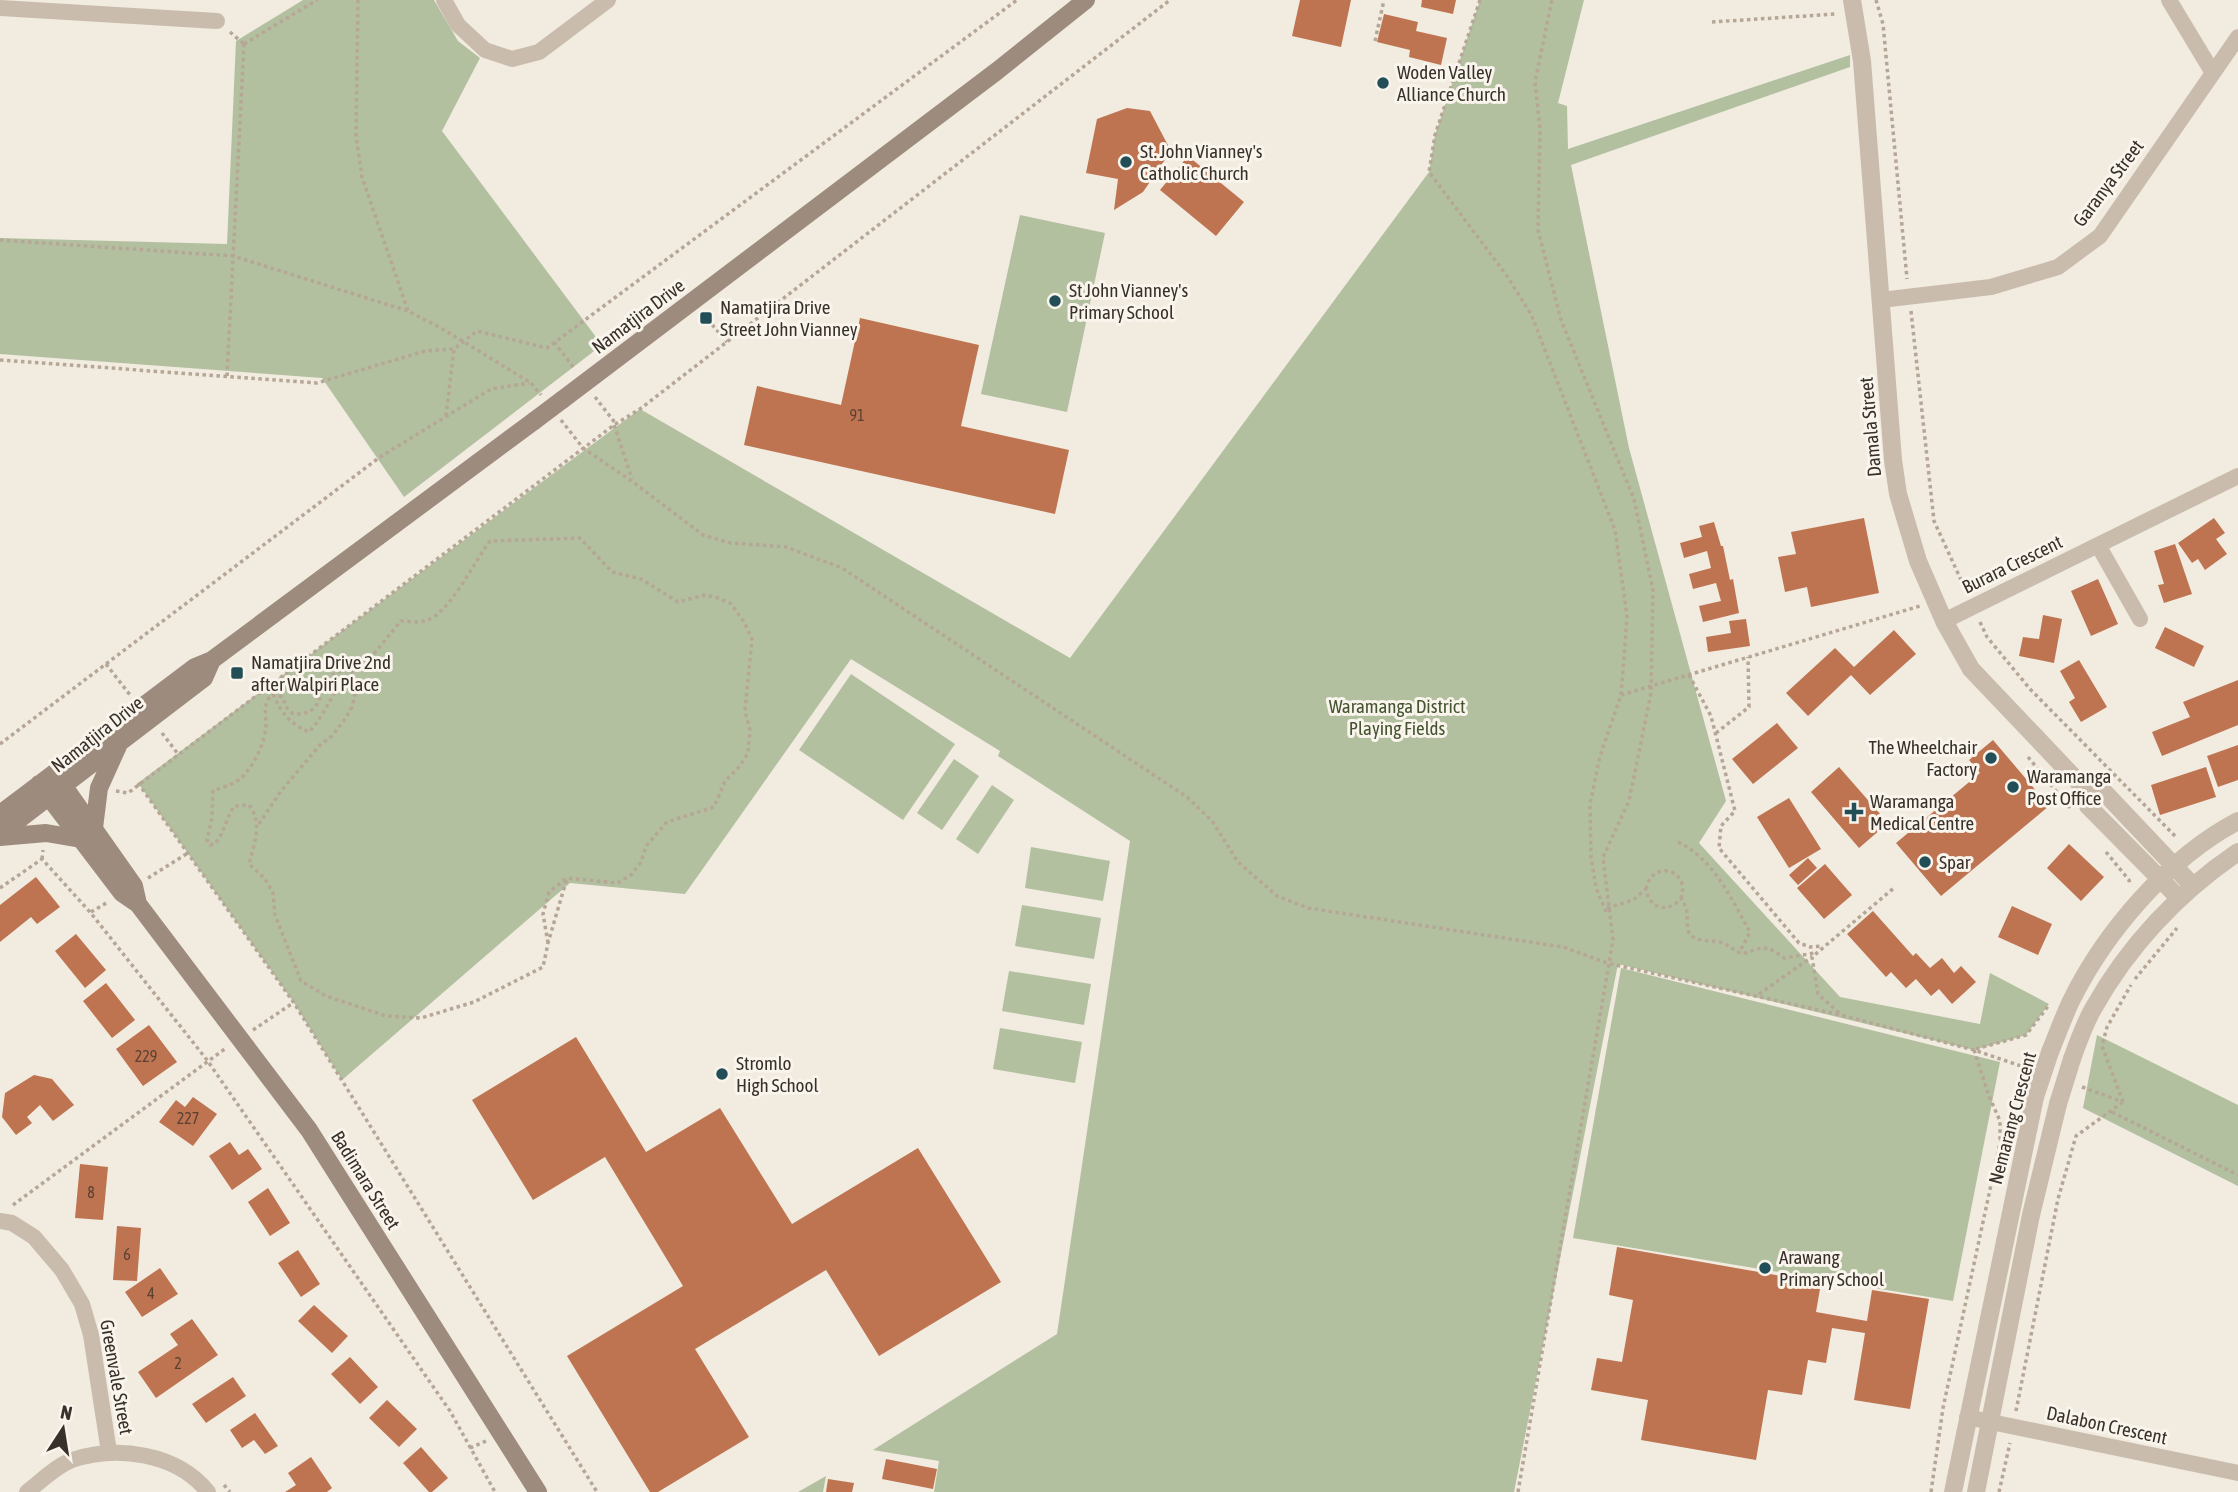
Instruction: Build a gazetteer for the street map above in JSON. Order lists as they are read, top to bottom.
{
  "streets": {
    "main road": ["Namatjira Drive", "Badimara Street"],
    "street": [
      "Garanya Street",
      "Damala Street",
      "Burara Crescent",
      "Nemarang Crescent",
      "Greenvale Street",
      "Dalabon Crescent"
    ]
  },
  "crossings": [
    ["Garanya Street", "Damala Street"],
    ["Namatjira Drive", "Badimara Street"],
    ["Damala Street", "Burara Crescent"],
    ["Damala Street", "Nemarang Crescent"],
    ["Nemarang Crescent", "Dalabon Crescent"]
  ],
  "parks": ["Waramanga District Playing Fields"],
  "places": {
    "other": [
      "Woden Valley Alliance Church",
      "St. John Vianney's Catholic Church",
      "St John Vianney's Primary School",
      "The Wheelchair Factory",
      "Waramanga Post Office",
      "Spar",
      "Stromlo High School",
      "Arawang Primary School"
    ],
    "transit": ["Namatjira Drive Street John Vianney", "Namatjira Drive 2nd after Walpiri Place"],
    "health": ["Waramanga Medical Centre"]
  },
  "house_numbers": [
    "91",
    "229",
    "227",
    "8",
    "6",
    "4",
    "2"
  ],
  "north": "top"
}
